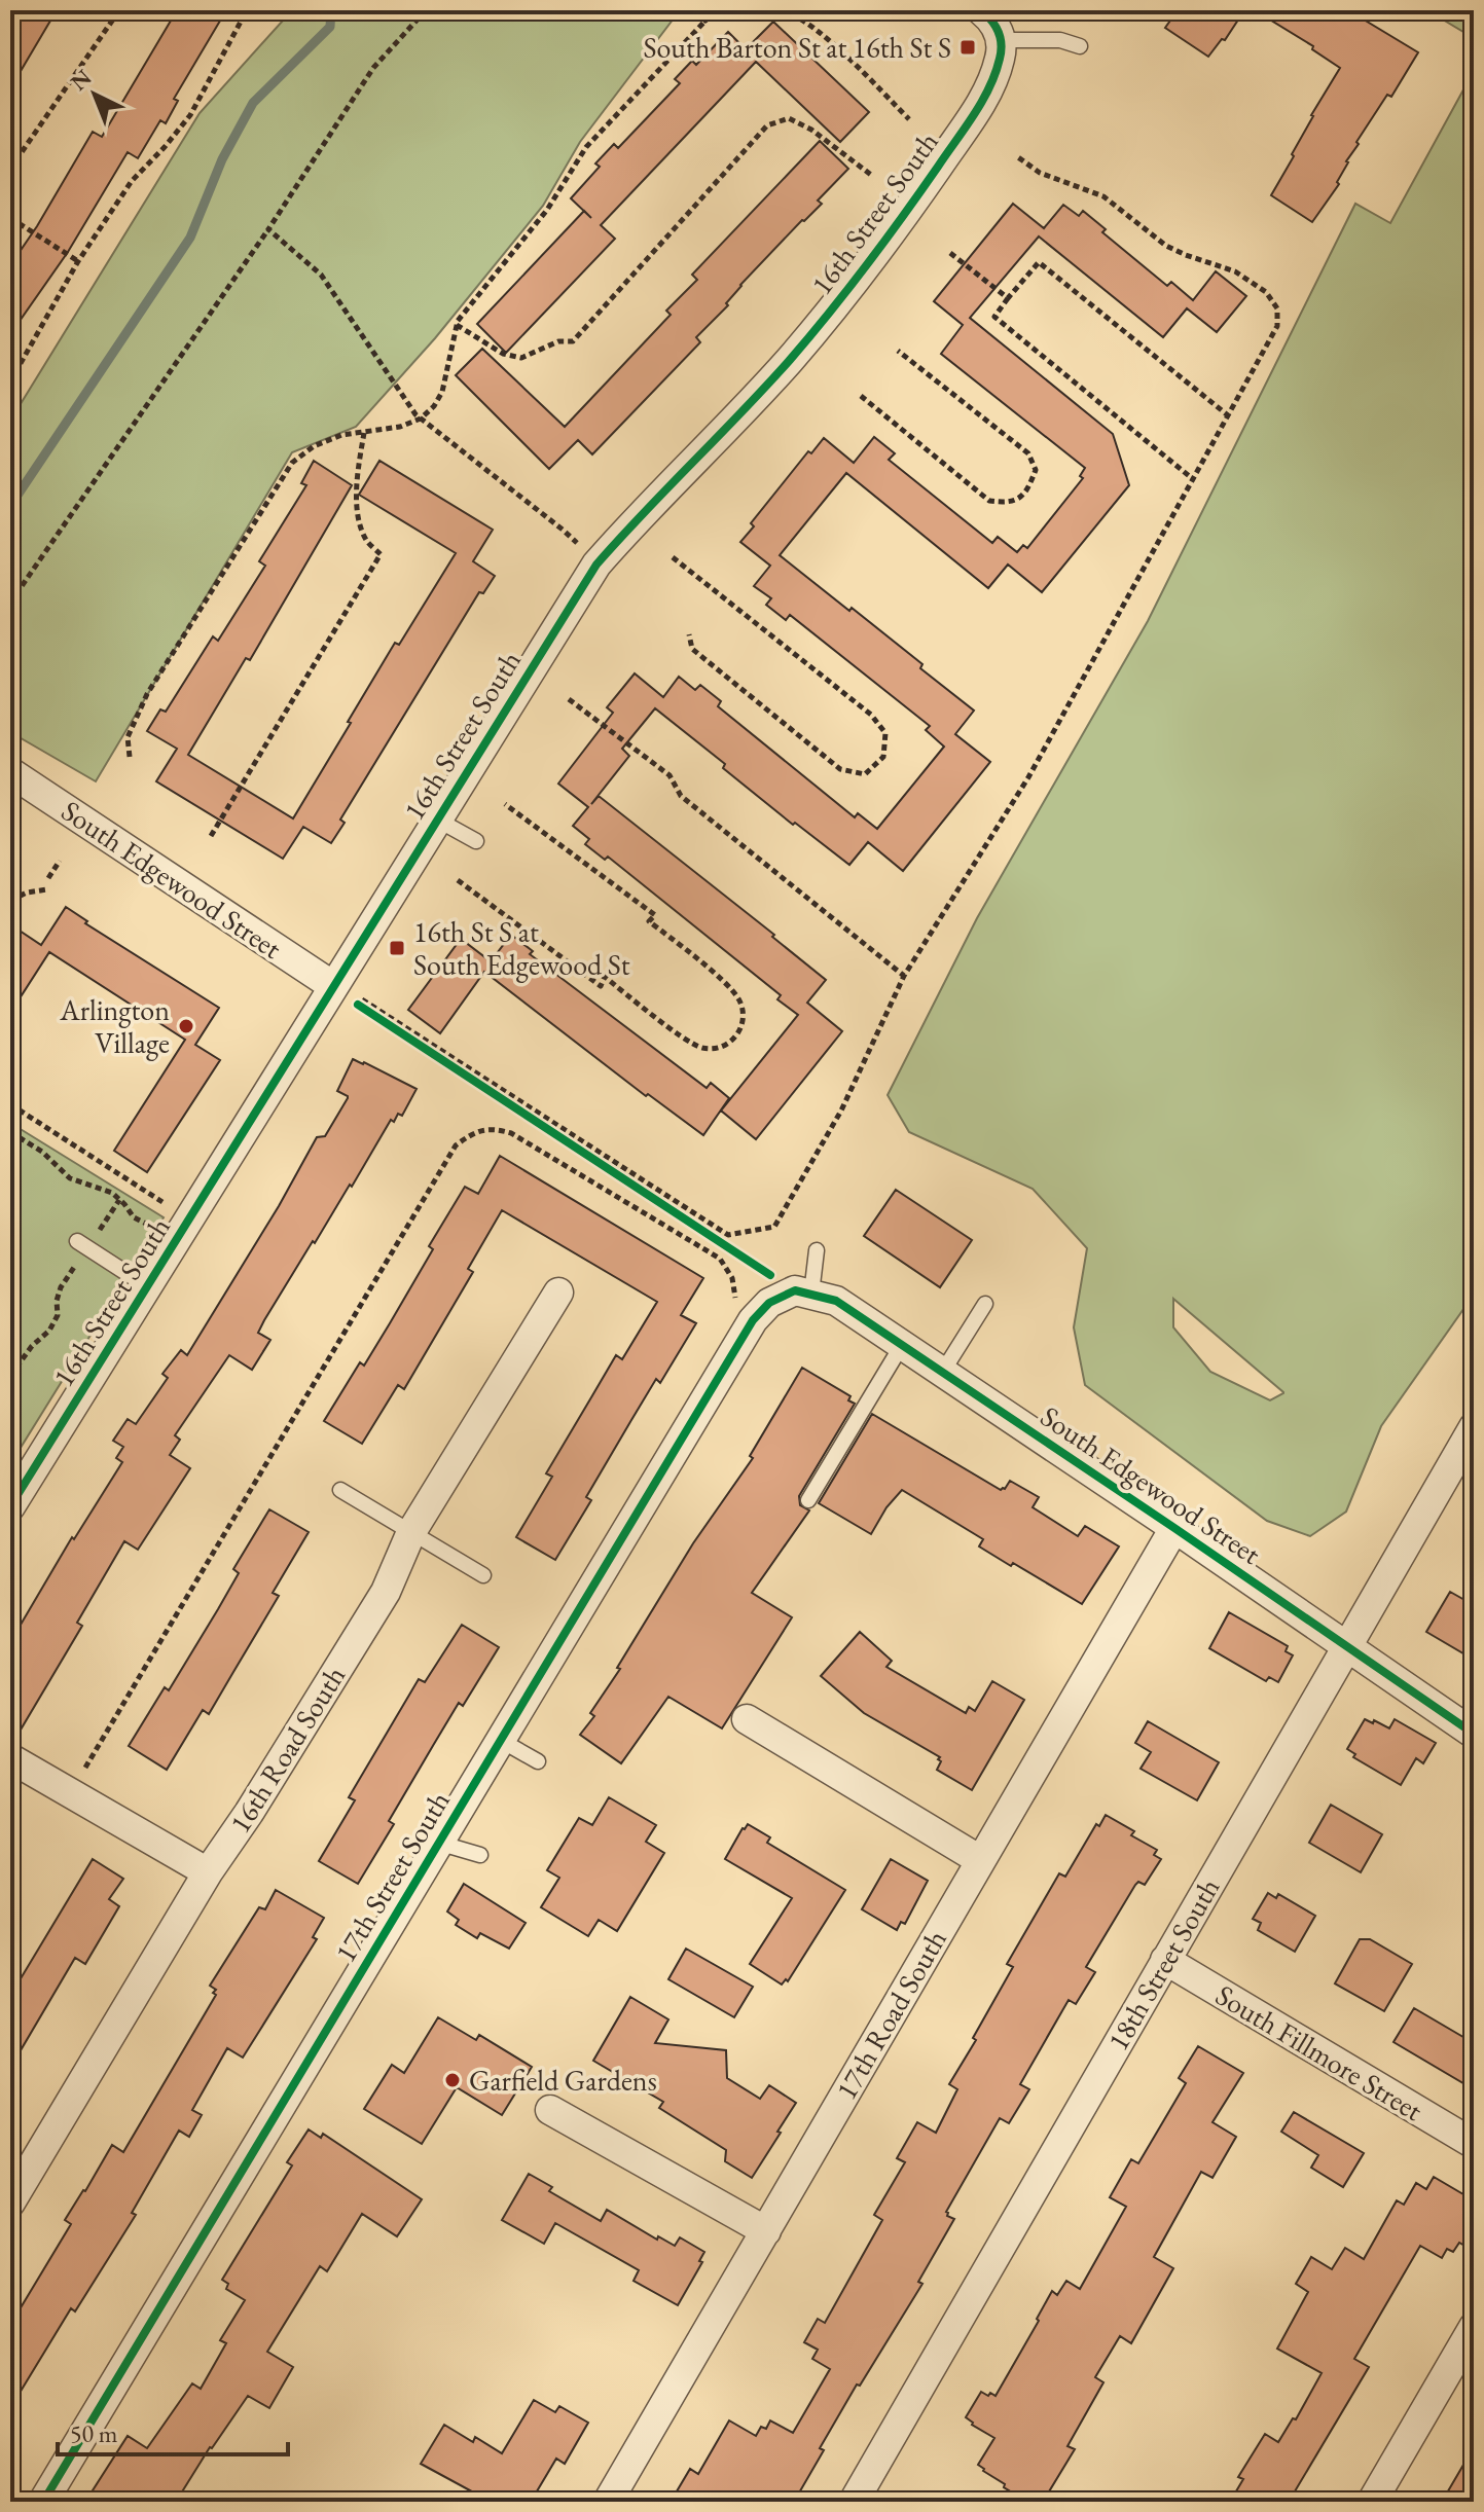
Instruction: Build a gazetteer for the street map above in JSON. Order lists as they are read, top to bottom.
{
  "streets": {
    "street": [
      "16th Street South",
      "South Edgewood Street",
      "16th Road South",
      "17th Street South",
      "18th Street South",
      "17th Road South",
      "South Fillmore Street"
    ]
  },
  "crossings": [
    ["16th Street South", "South Edgewood Street"],
    ["South Edgewood Street", "17th Street South"],
    ["South Edgewood Street", "18th Street South"],
    ["South Edgewood Street", "17th Road South"],
    ["18th Street South", "South Fillmore Street"]
  ],
  "places": {
    "transit": ["South Barton St at 16th St S", "16th St S at South Edgewood St"],
    "other": ["Arlington Village", "Garfield Gardens"]
  },
  "scale_bar": "50 m",
  "north": "top left"
}
